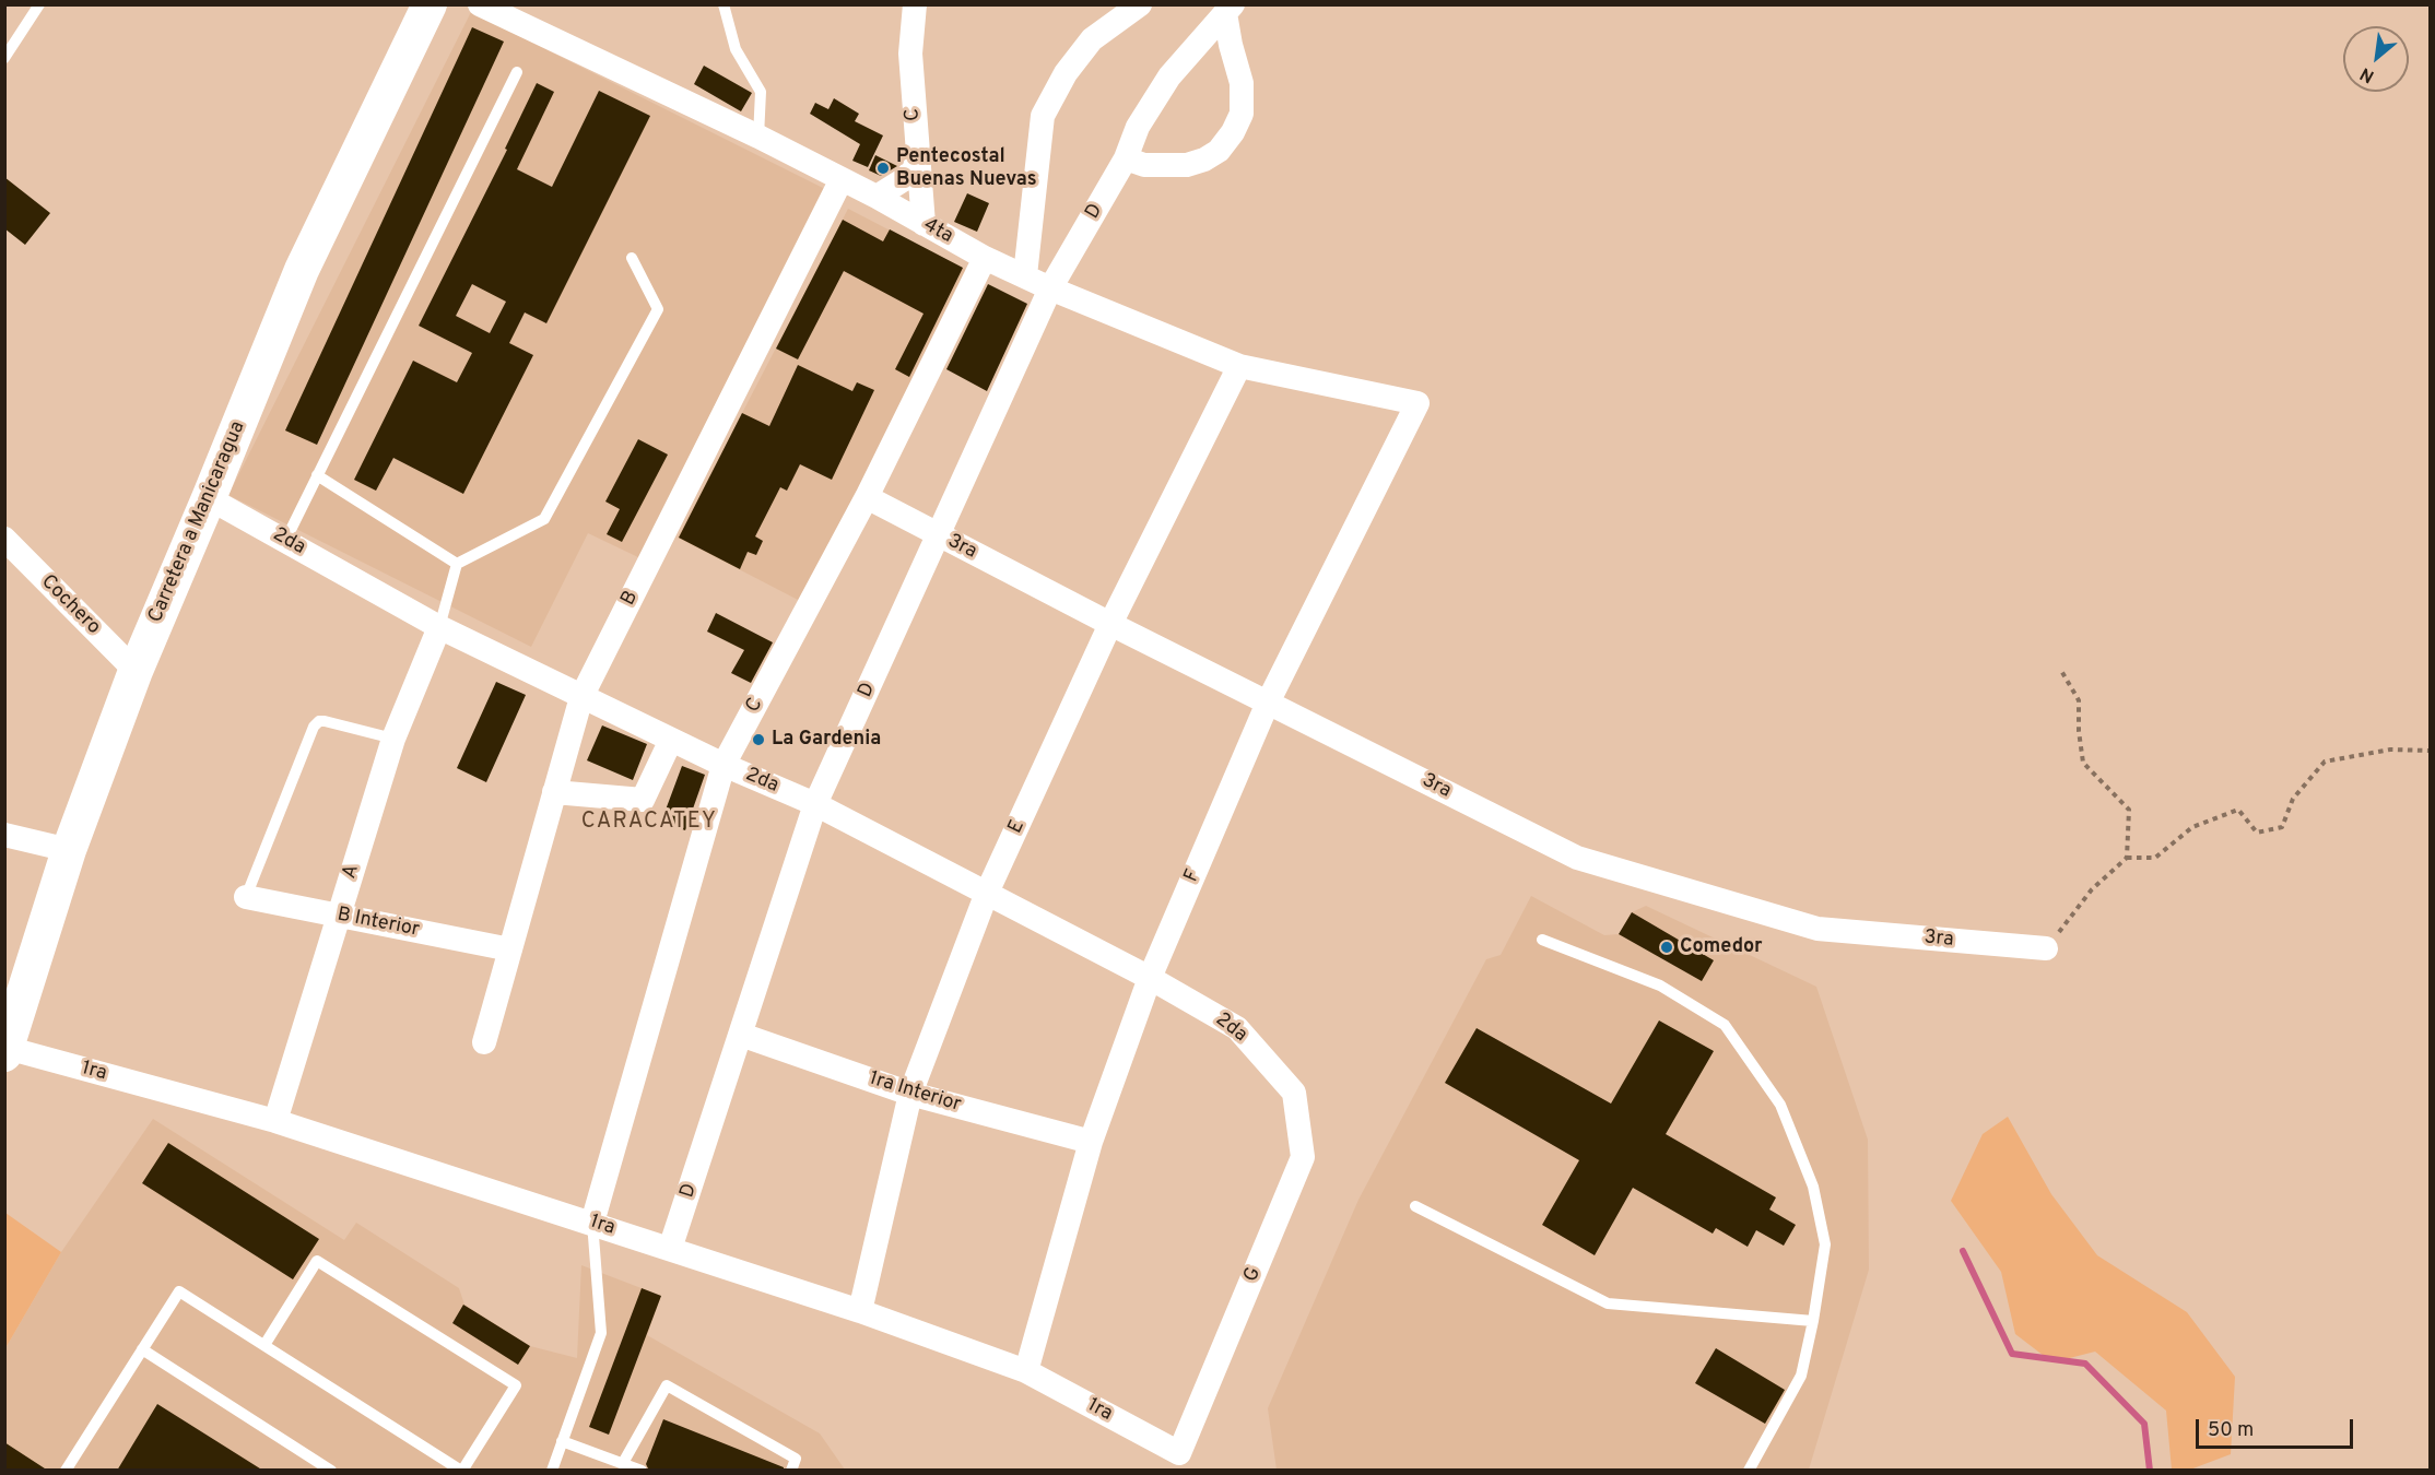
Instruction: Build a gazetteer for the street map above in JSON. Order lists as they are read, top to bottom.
{
  "streets": {
    "main road": ["Carretera a Manicaragua"],
    "street": [
      "C",
      "D",
      "4ta",
      "2da",
      "3ra",
      "B",
      "Cochero",
      "E",
      "A",
      "F",
      "B Interior",
      "1ra",
      "1ra Interior",
      "G"
    ]
  },
  "crossings": [
    ["C", "4ta"],
    ["C", "2da"],
    ["C", "3ra"],
    ["C", "1ra"],
    ["D", "4ta"],
    ["D", "2da"],
    ["D", "3ra"],
    ["D", "1ra"],
    ["D", "1ra Interior"],
    ["4ta", "B"],
    ["4ta", "E"],
    ["4ta", "F"],
    ["Carretera a Manicaragua", "2da"],
    ["Carretera a Manicaragua", "Cochero"],
    ["Carretera a Manicaragua", "1ra"],
    ["2da", "B"],
    ["2da", "E"],
    ["2da", "A"],
    ["2da", "F"],
    ["2da", "G"],
    ["3ra", "E"],
    ["3ra", "F"],
    ["B", "B Interior"],
    ["E", "1ra"],
    ["E", "1ra Interior"],
    ["A", "B Interior"],
    ["A", "1ra"],
    ["F", "1ra"],
    ["F", "1ra Interior"],
    ["1ra", "G"]
  ],
  "districts": ["CARACATEY"],
  "places": ["Pentecostal Buenas Nuevas", "La Gardenia", "Comedor"],
  "scale_bar": "50 m",
  "north": "bottom left"
}
